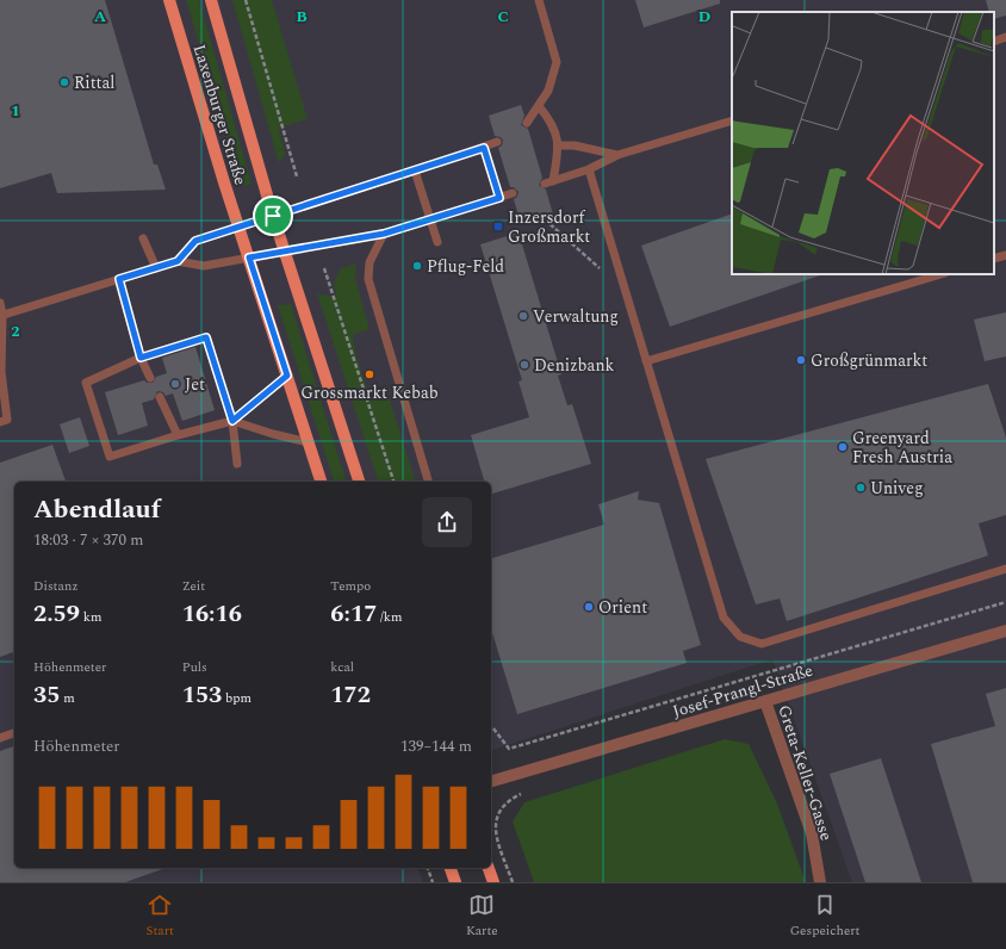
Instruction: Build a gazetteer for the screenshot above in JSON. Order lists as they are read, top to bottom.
{
  "streets": {
    "main road": ["Laxenburger Straße"],
    "street": ["Josef-Prangl-Straße", "Greta-Keller-Gasse"]
  },
  "crossings": [
    ["Josef-Prangl-Straße", "Greta-Keller-Gasse"]
  ],
  "places": {
    "other": [
      "Rittal",
      "Pflug-Feld",
      "Verwaltung",
      "Großgrünmarkt",
      "Denizbank",
      "Grossmarkt Kebab",
      "Jet",
      "Greenyard Fresh Austria",
      "Univeg",
      "Orient"
    ],
    "transit": ["Inzersdorf Großmarkt"]
  },
  "page": {
    "heading": ["Abendlauf", "18:03 · 7 × 370 m"],
    "stats": [
      ["Distanz", "2.59 km"],
      ["Zeit", "16:16"],
      ["Tempo", "6:17 /km"],
      ["Höhenmeter", "35 m"],
      ["Puls", "153 bpm"],
      ["kcal", "172"]
    ],
    "chart": ["Höhenmeter", "139–144 m"],
    "tabs": ["Start", "Karte", "Gespeichert"]
  },
  "grid": {
    "columns": [
      "A",
      "B",
      "C",
      "D"
    ],
    "rows": ["1", "2"]
  }
}
